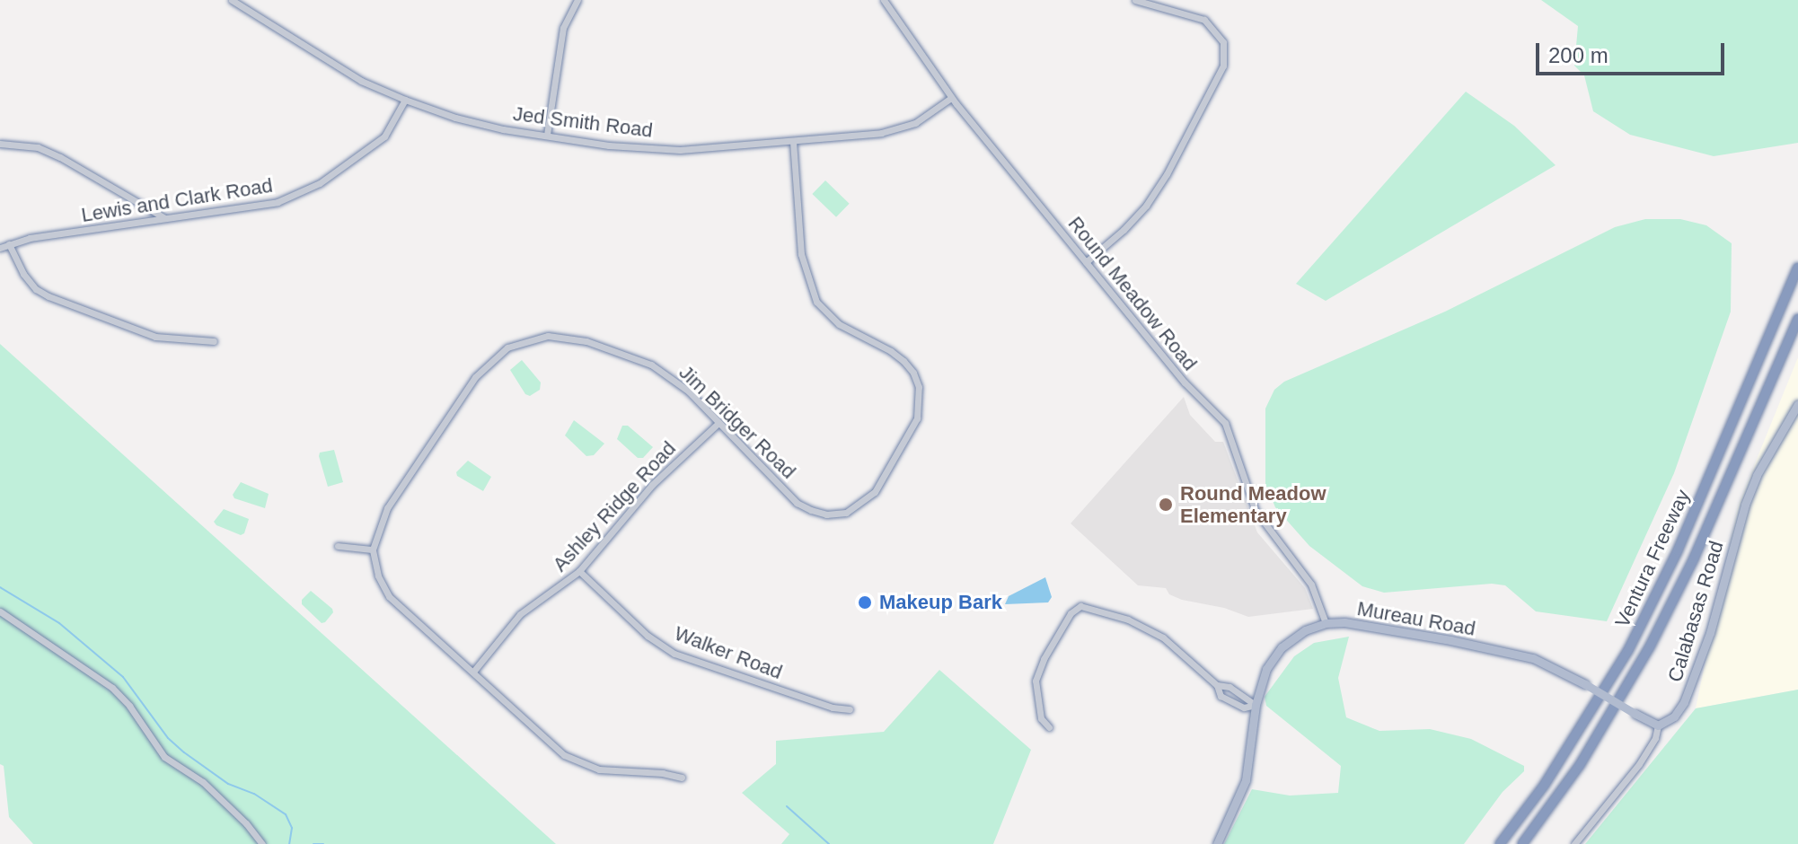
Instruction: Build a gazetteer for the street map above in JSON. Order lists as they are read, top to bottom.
{
  "streets": {
    "highway": ["Ventura Freeway"],
    "main road": ["Calabasas Road", "Mureau Road"],
    "street": [
      "Jed Smith Road",
      "Lewis and Clark Road",
      "Round Meadow Road",
      "Jim Bridger Road",
      "Ashley Ridge Road",
      "Walker Road"
    ]
  },
  "crossings": [
    ["Jed Smith Road", "Lewis and Clark Road"],
    ["Jed Smith Road", "Round Meadow Road"],
    ["Jed Smith Road", "Jim Bridger Road"],
    ["Round Meadow Road", "Mureau Road"],
    ["Jim Bridger Road", "Ashley Ridge Road"],
    ["Ashley Ridge Road", "Walker Road"],
    ["Calabasas Road", "Mureau Road"]
  ],
  "places": ["Round Meadow Elementary", "Makeup Bark"],
  "scale_bar": "200 m"
}
